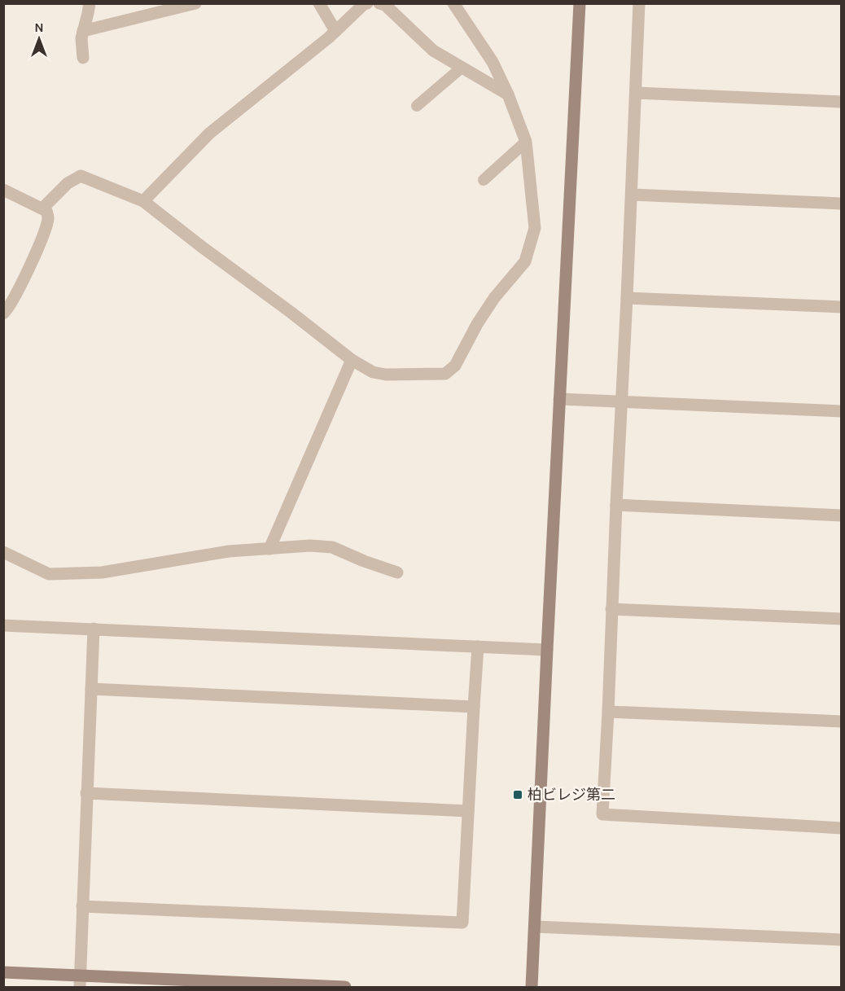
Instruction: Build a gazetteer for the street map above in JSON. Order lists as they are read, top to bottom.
{
  "places": {
    "transit": ["柏ビレジ第二"]
  },
  "north": "top"
}
